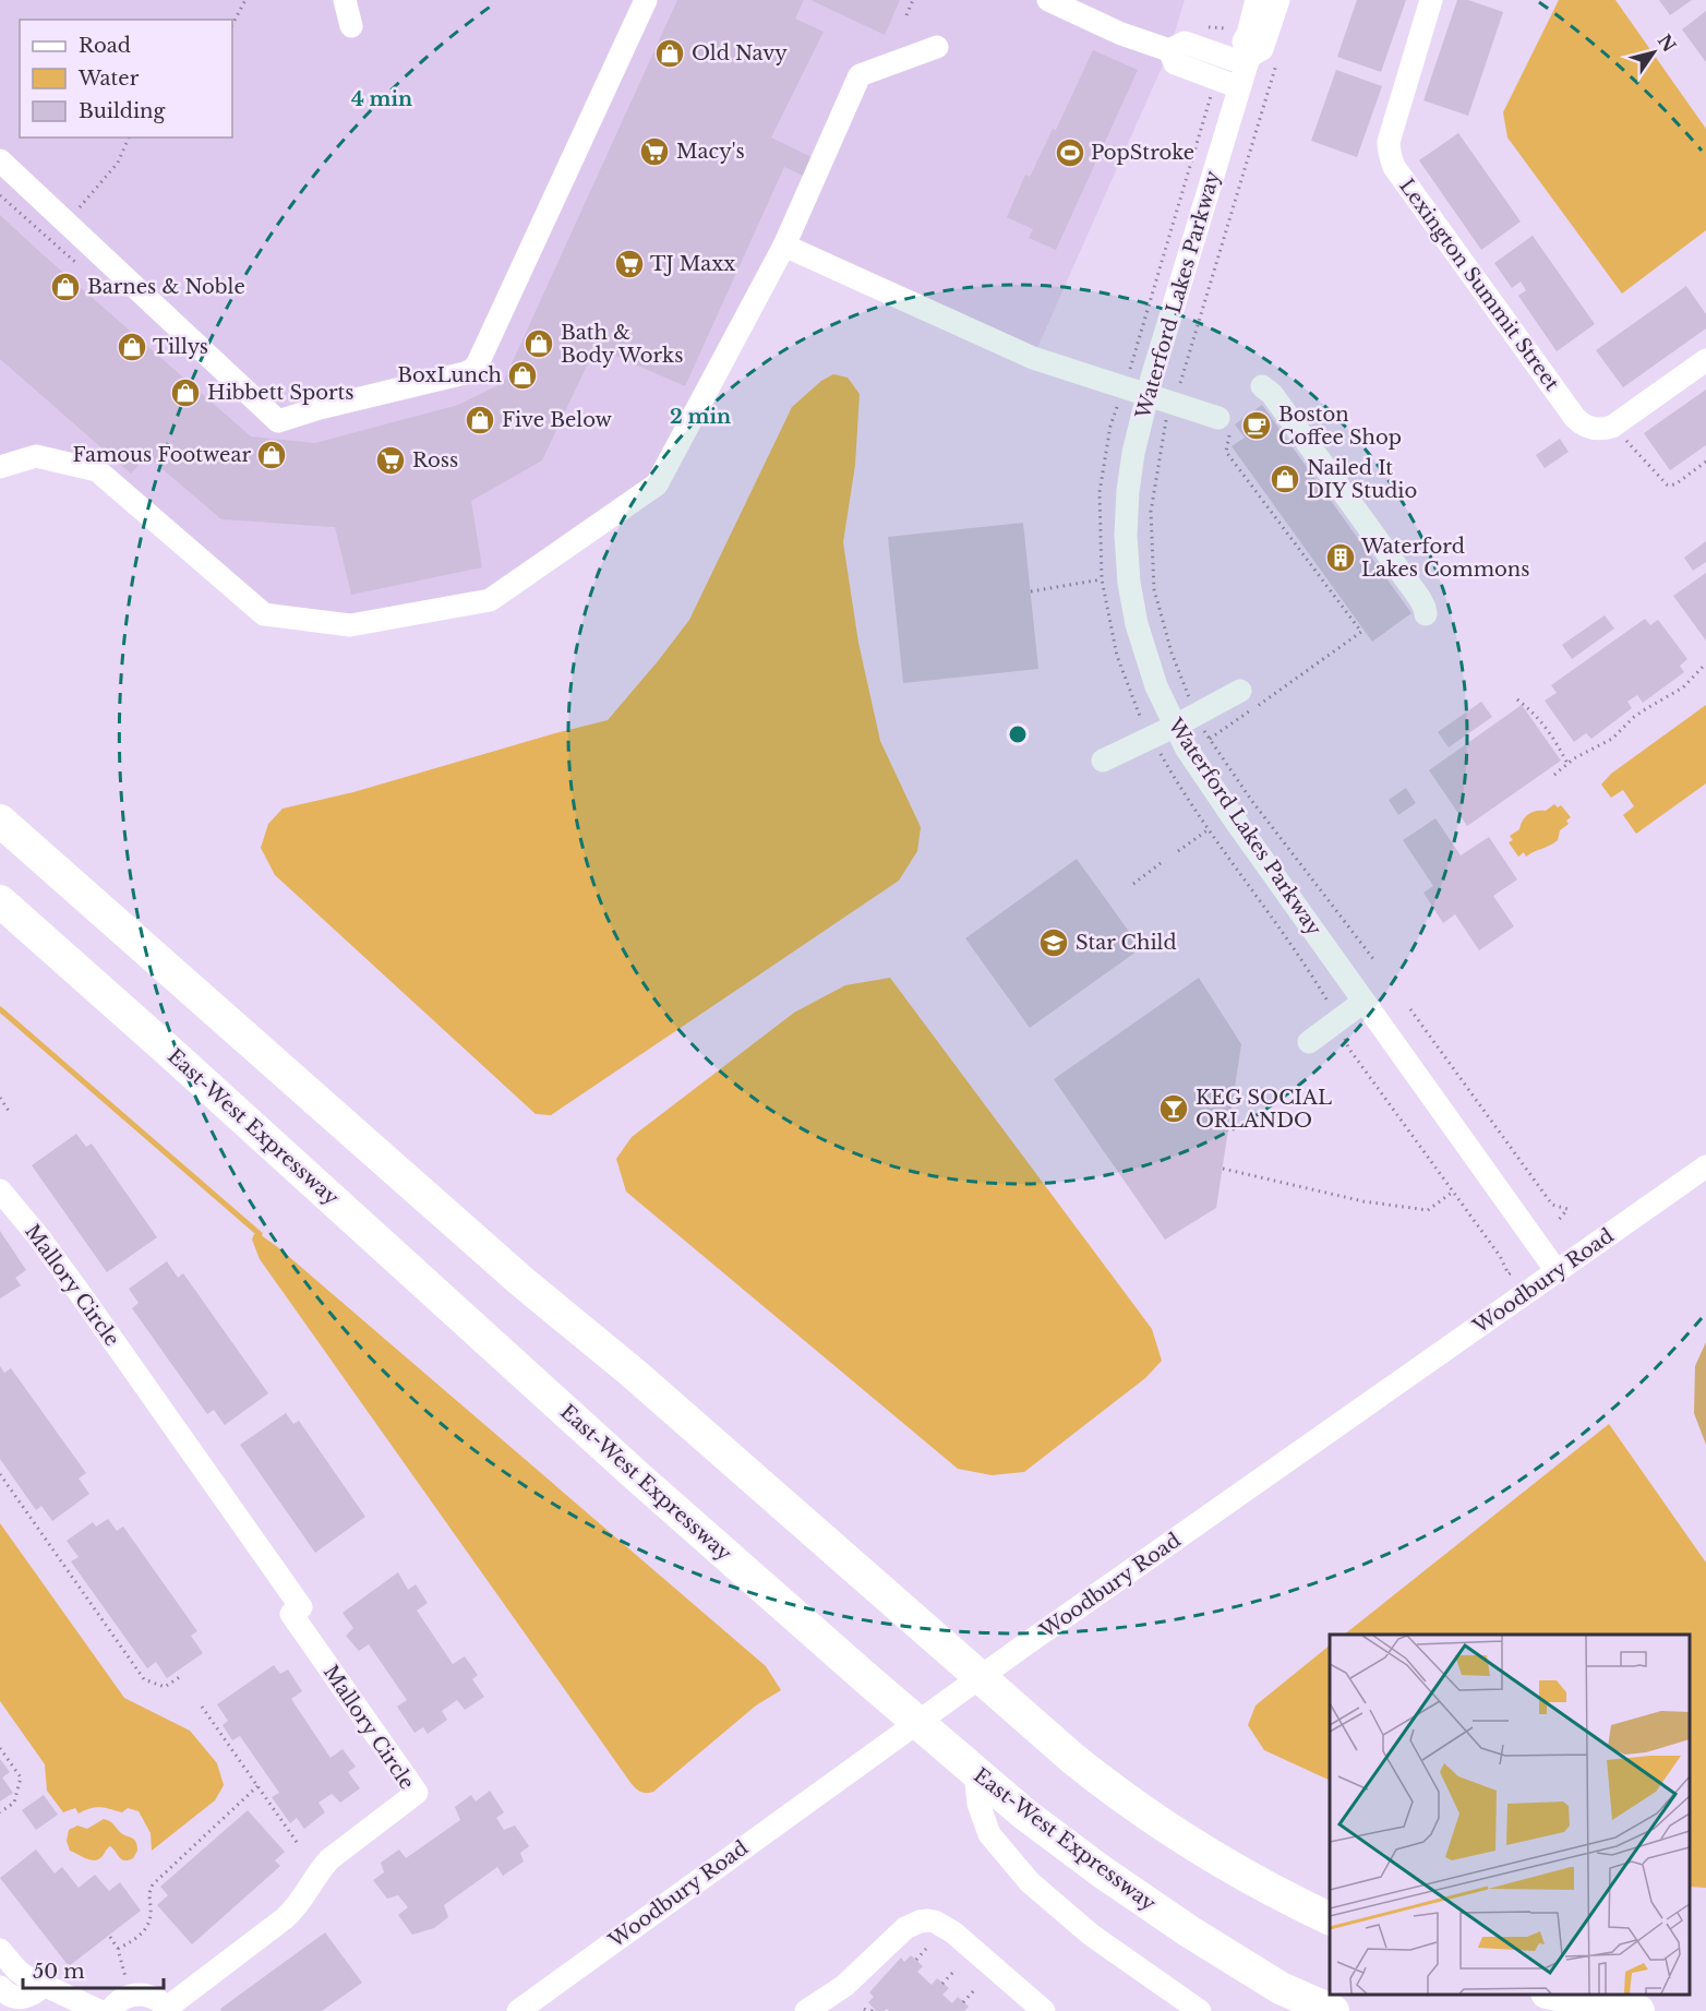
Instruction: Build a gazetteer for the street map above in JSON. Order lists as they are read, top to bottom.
{
  "streets": {
    "highway": ["East-West Expressway"],
    "street": [
      "Lexington Summit Street",
      "Waterford Lakes Parkway",
      "Woodbury Road",
      "Mallory Circle"
    ]
  },
  "crossings": [
    ["Waterford Lakes Parkway", "Woodbury Road"]
  ],
  "places": {
    "shop": [
      "Old Navy",
      "Barnes & Noble",
      "Bath & Body Works",
      "Tillys",
      "BoxLunch",
      "Hibbett Sports",
      "Five Below",
      "Famous Footwear",
      "Nailed It DIY Studio"
    ],
    "supermarket": ["Macy's", "TJ Maxx", "Ross"],
    "sports": ["PopStroke"],
    "cafe": ["Boston Coffee Shop"],
    "building": ["Waterford Lakes Commons"],
    "school or university": ["Star Child"],
    "bar": ["KEG SOCIAL ORLANDO"]
  },
  "legend": ["Road", "Water", "Building"],
  "scale_bar": "50 m",
  "north": "top right",
  "rings": ["4 min", "2 min"]
}
